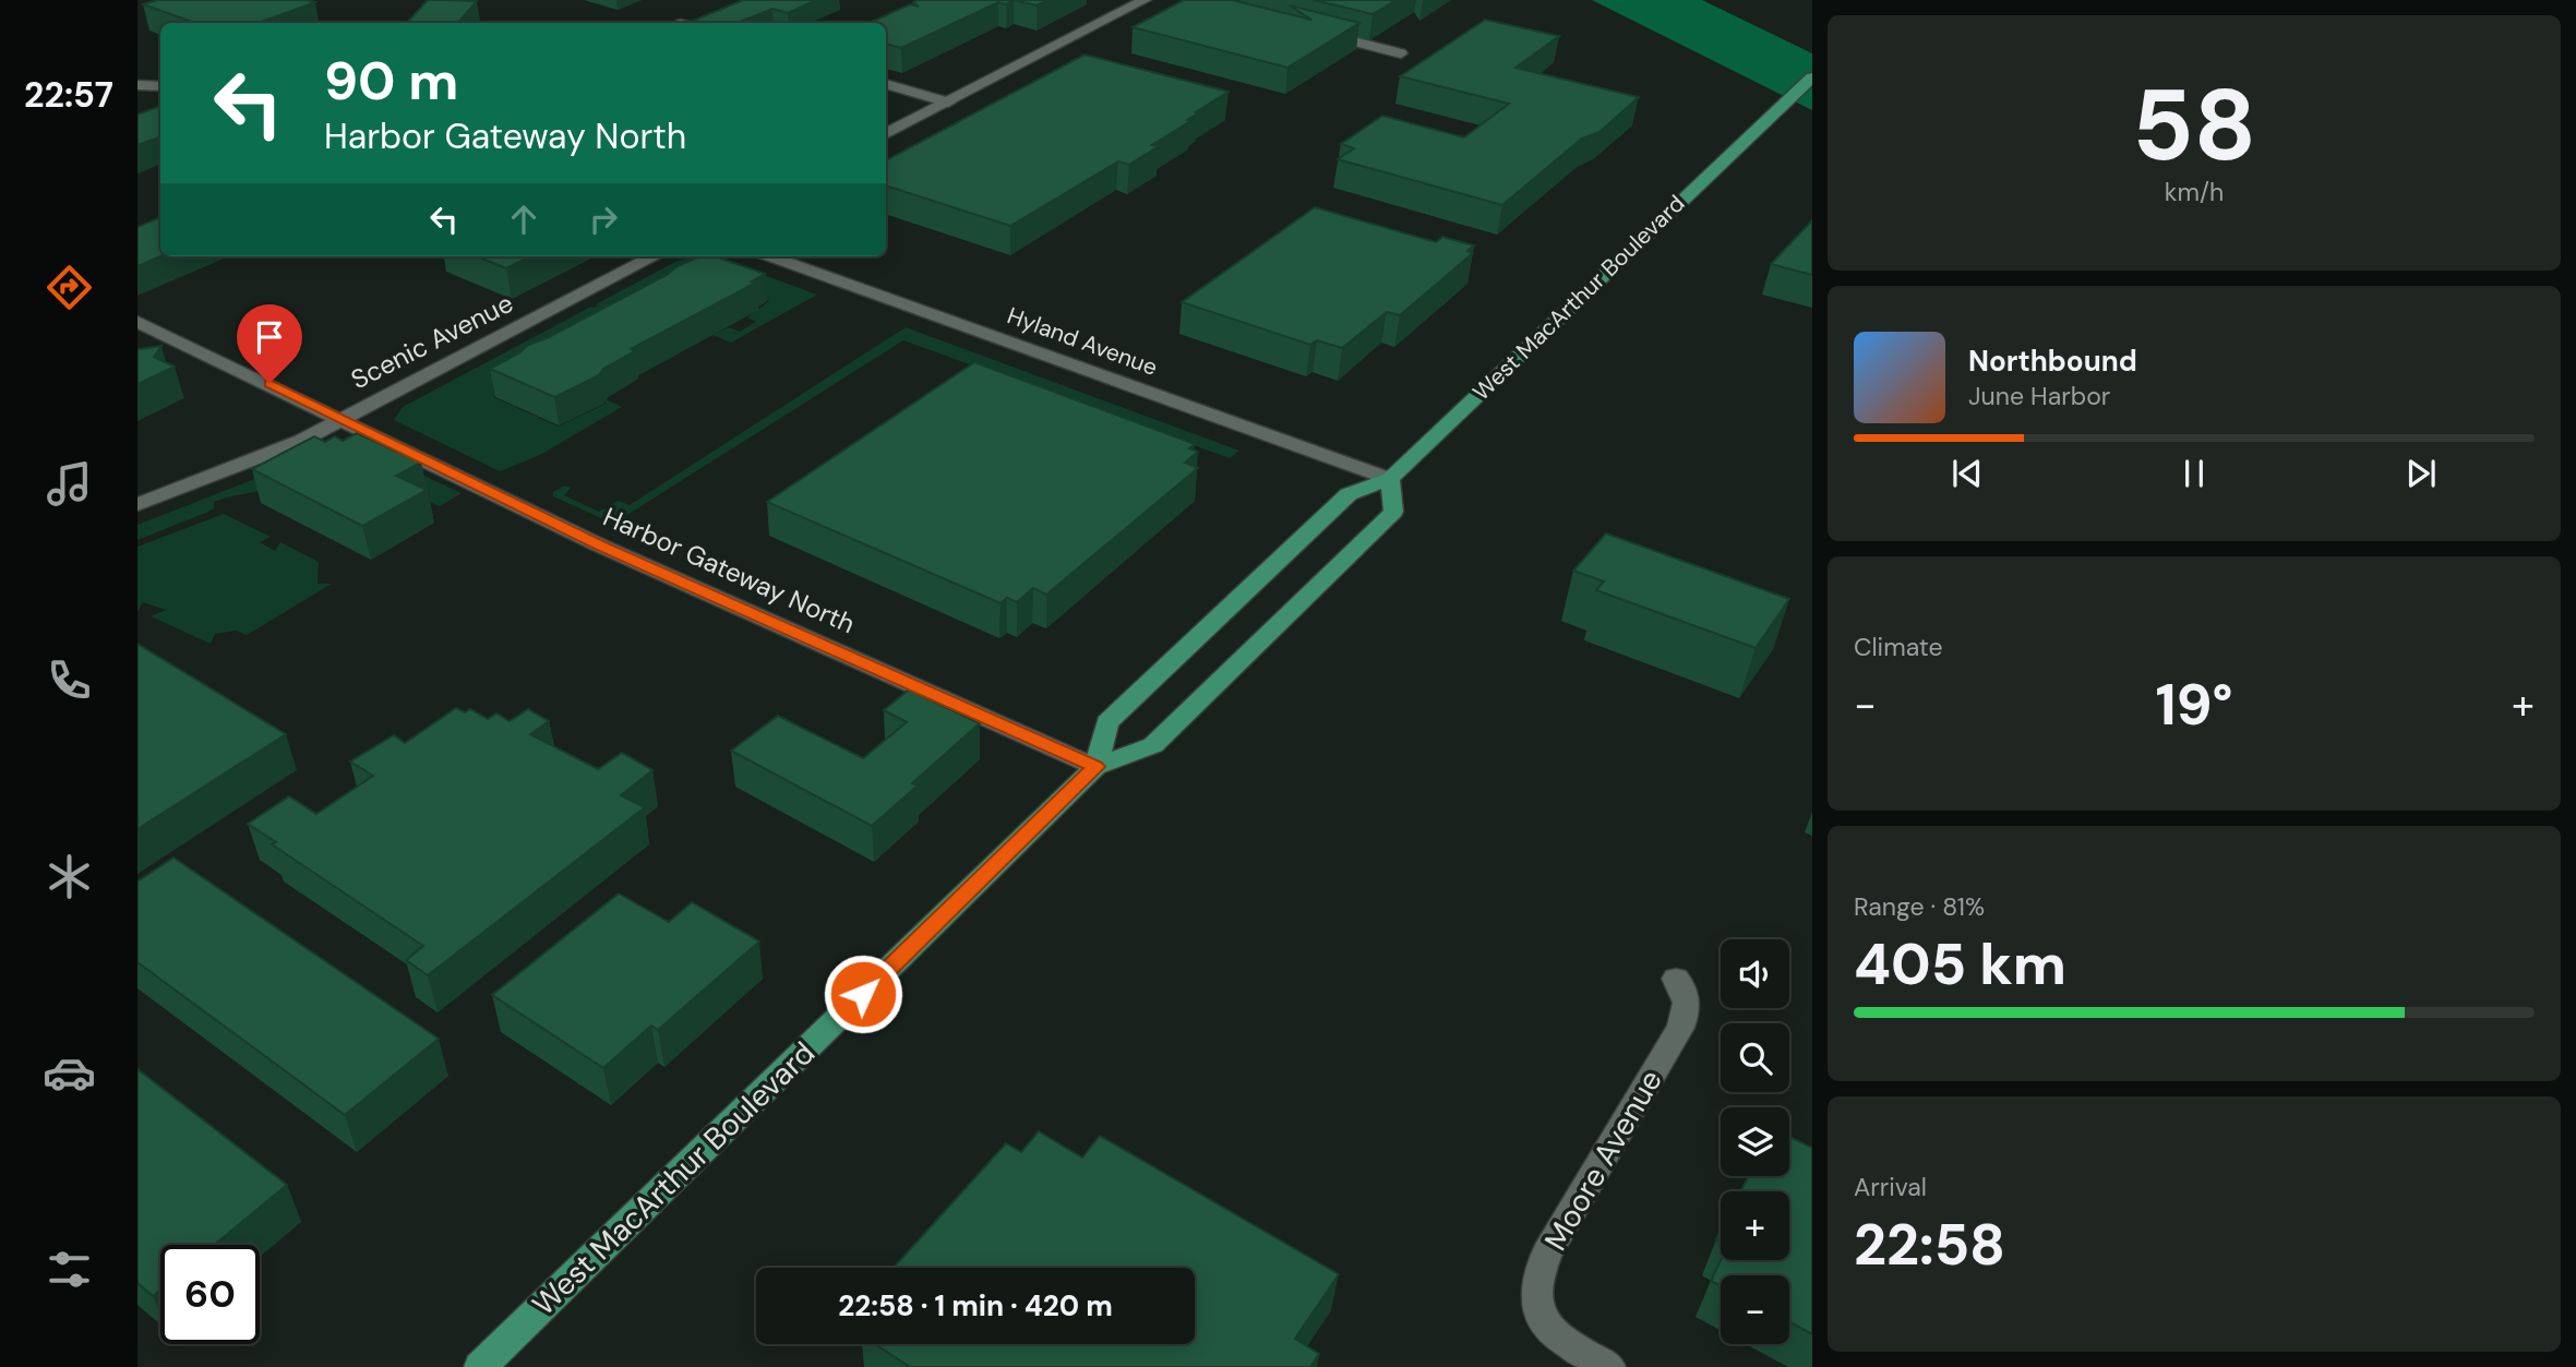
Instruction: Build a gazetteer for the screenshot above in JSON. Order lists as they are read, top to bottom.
{
  "streets": {
    "main road": ["West MacArthur Boulevard"],
    "street": [
      "Scenic Avenue",
      "Hyland Avenue",
      "Harbor Gateway North",
      "Moore Avenue"
    ]
  },
  "crossings": [
    ["West MacArthur Boulevard", "Hyland Avenue"],
    ["West MacArthur Boulevard", "Harbor Gateway North"],
    ["Scenic Avenue", "Harbor Gateway North"]
  ],
  "page": {
    "tabs": "22:57",
    "tile": [
      ["58", "km/h"],
      "Climate",
      ["Range · 81%", "405 km"],
      ["Arrival", "22:58"]
    ],
    "turn": ["90 m", "Harbor Gateway North"],
    "song": ["Northbound", "June Harbor"],
    "heat": ["−", "19°", "+"],
    "map_buttons": ["+", "−"],
    "limit": "60",
    "trip": "22:58 · 1 min · 420 m"
  }
}
